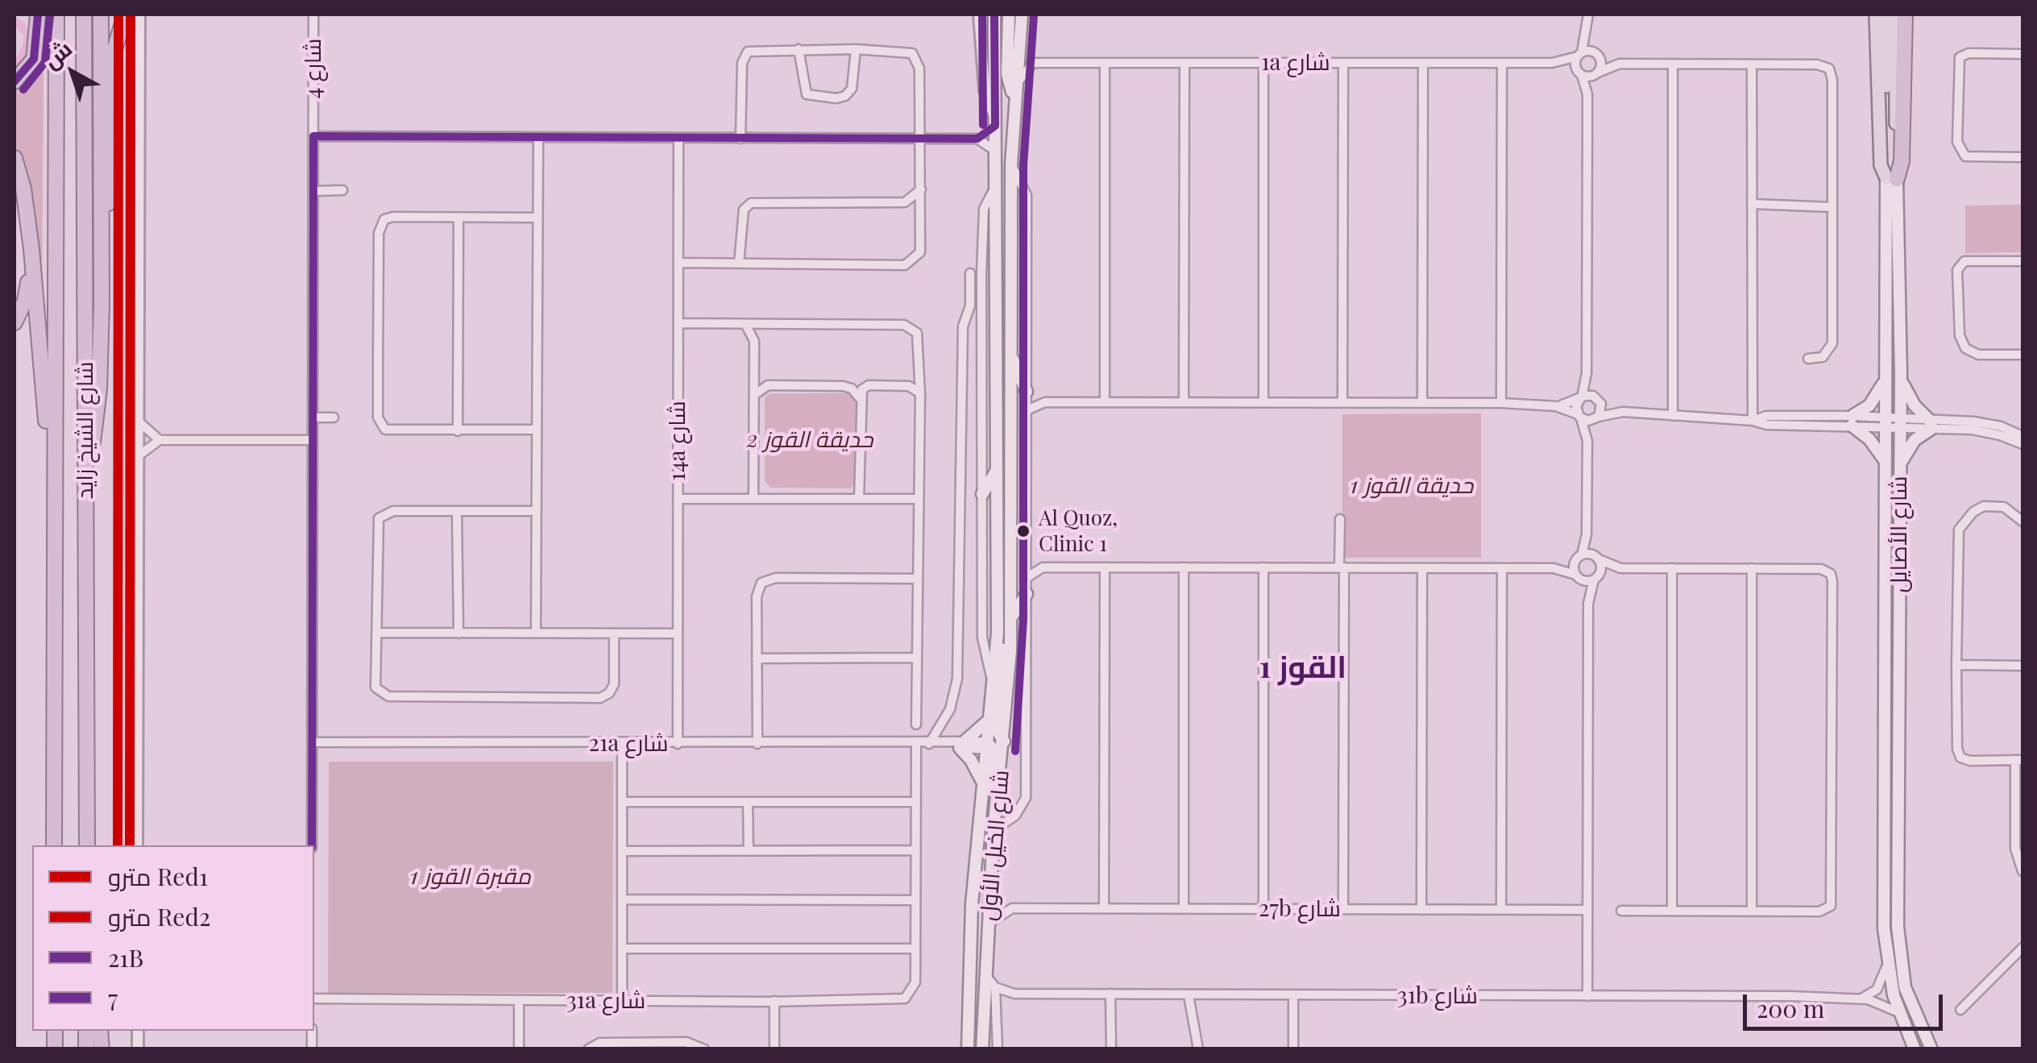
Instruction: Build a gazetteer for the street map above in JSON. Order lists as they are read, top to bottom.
{
  "streets": {
    "highway": ["شارع الشيخ زايد"],
    "main road": ["شارع الأصايل", "شارع الخيل الأول"],
    "street": [
      "1a شارع",
      "شارع 4",
      "14a شارع",
      "21a شارع",
      "27b شارع",
      "31b شارع",
      "31a شارع"
    ]
  },
  "crossings": [
    ["شارع 4", "21a شارع"],
    ["14a شارع", "21a شارع"],
    ["شارع الأصايل", "31b شارع"],
    ["21a شارع", "شارع الخيل الأول"]
  ],
  "districts": ["القوز 1"],
  "parks": ["حديقة القوز 2", "حديقة القوز 1", "مقبرة القوز 1"],
  "places": ["Al Quoz, Clinic 1"],
  "lines": [
    "metro line Red1",
    "metro line Red2",
    "transit line 21B",
    "transit line 7"
  ],
  "legend": [
    "مترو Red1",
    "مترو Red2",
    "21B",
    "7"
  ],
  "scale_bar": "200 m",
  "north": "top left"
}
